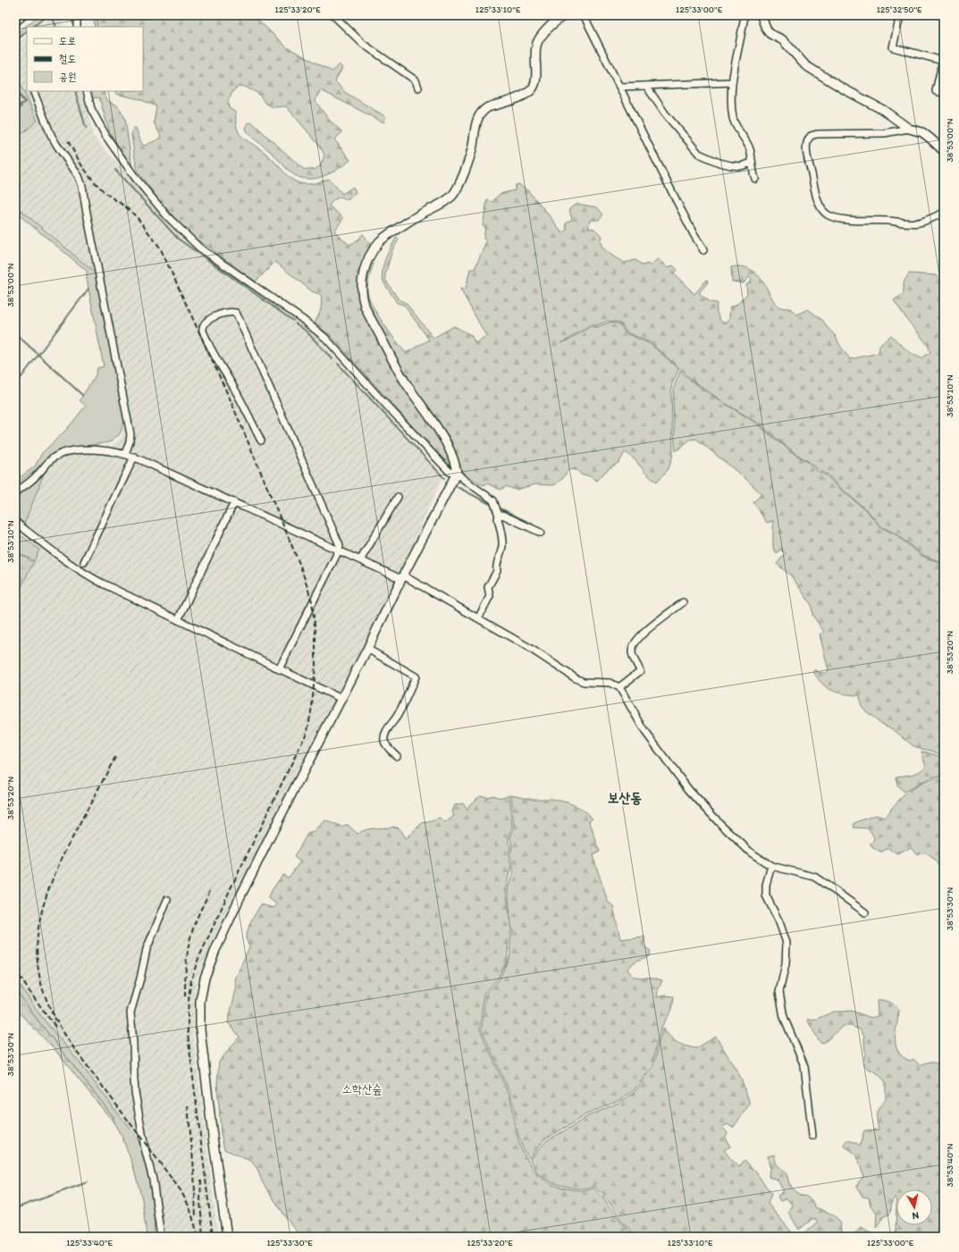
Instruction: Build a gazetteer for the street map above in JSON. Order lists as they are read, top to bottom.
{
  "districts": ["보산동"],
  "parks": ["소학산숲"],
  "legend": ["도로", "철도", "공원"],
  "north": "bottom",
  "coordinates": [
    "125°33'20\"E",
    "125°33'10\"E",
    "125°33'00\"E",
    "125°32'50\"E",
    "38°53'00\"N",
    "38°53'10\"N",
    "38°53'20\"N",
    "38°53'30\"N",
    "38°53'40\"N",
    "125°33'40\"E",
    "125°33'30\"E"
  ]
}
